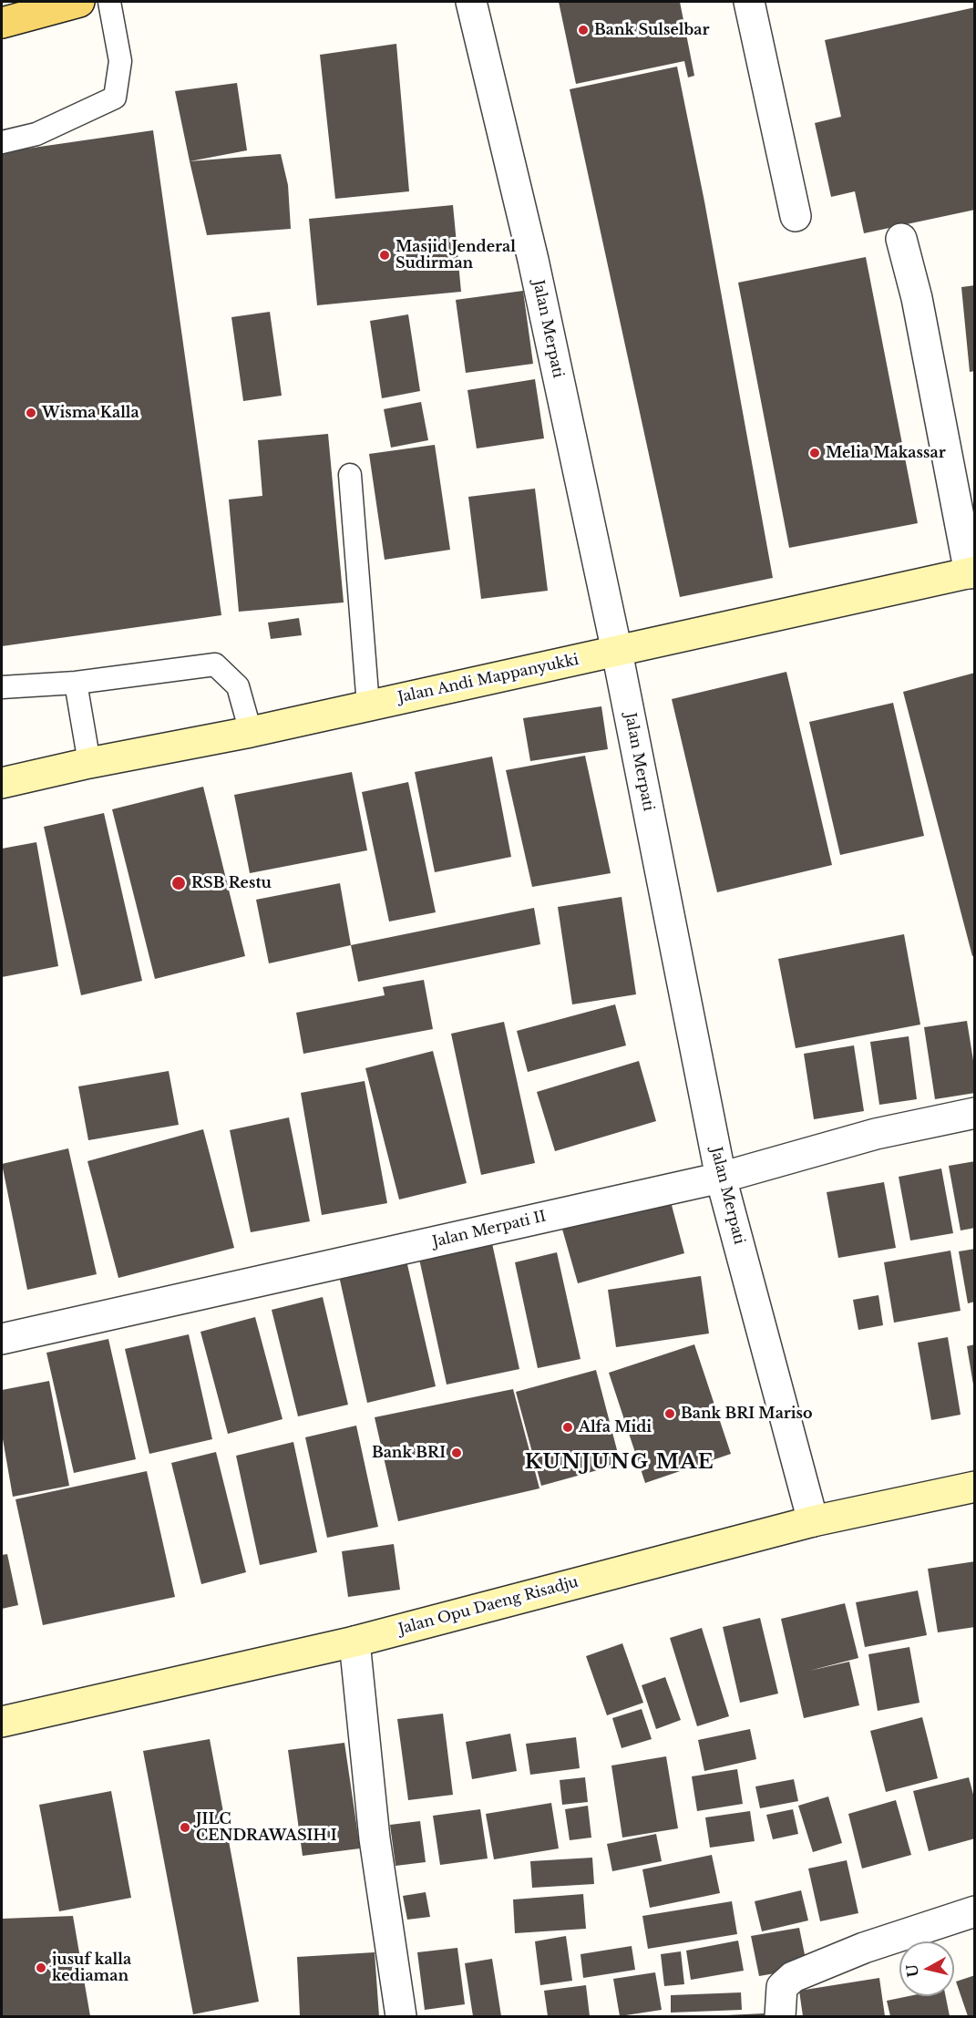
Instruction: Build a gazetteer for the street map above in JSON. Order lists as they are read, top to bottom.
{
  "streets": {
    "main road": ["Jalan Andi Mappanyukki", "Jalan Opu Daeng Risadju"],
    "street": ["Jalan Merpati", "Jalan Merpati II"]
  },
  "crossings": [
    ["Jalan Merpati", "Jalan Andi Mappanyukki"],
    ["Jalan Merpati", "Jalan Merpati II"],
    ["Jalan Merpati", "Jalan Opu Daeng Risadju"]
  ],
  "districts": ["KUNJUNG MAE"],
  "places": [
    "Bank Sulselbar",
    "Masjid Jenderal Sudirman",
    "Wisma Kalla",
    "Melia Makassar",
    "RSB Restu",
    "Bank BRI Mariso",
    "Alfa Midi",
    "Bank BRI",
    "JILC CENDRAWASIH I",
    "jusuf kalla kediaman"
  ],
  "north": "left"
}
